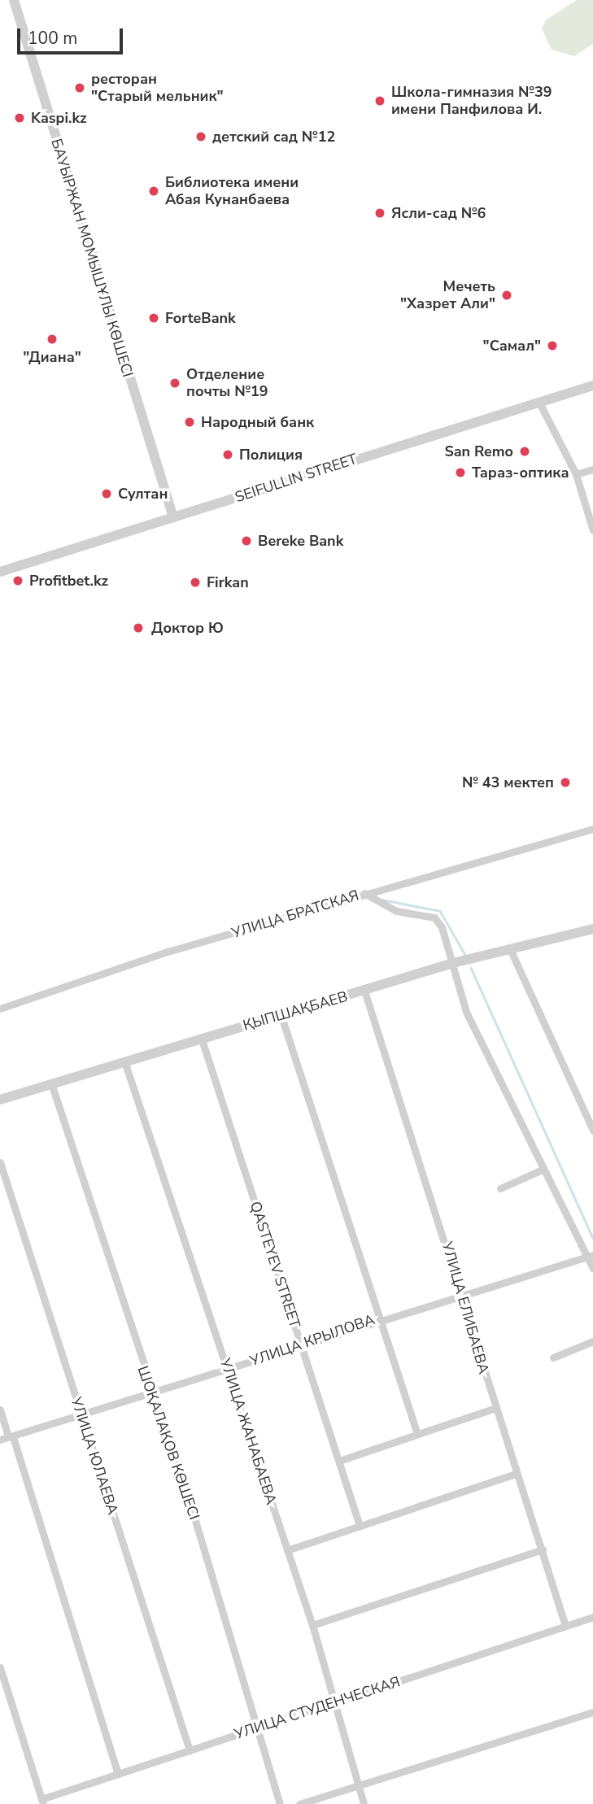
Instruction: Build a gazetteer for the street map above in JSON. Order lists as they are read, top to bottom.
{
  "streets": {
    "street": [
      "БАУЫРЖАН МОМЫШҰЛЫ КӨШЕСІ",
      "SEIFULLIN STREET",
      "УЛИЦА БРАТСКАЯ",
      "ҚЫПШАҚБАЕВ",
      "QASTEYEV STREET",
      "УЛИЦА ЕЛИБАЕВА",
      "УЛИЦА КРЫЛОВА",
      "УЛИЦА ЖАНАБАЕВА",
      "ШОҚАЛАҚОВ КӨШЕСІ",
      "УЛИЦА ЮЛАЕВА",
      "УЛИЦА СТУДЕНЧЕСКАЯ"
    ]
  },
  "crossings": [
    ["БАУЫРЖАН МОМЫШҰЛЫ КӨШЕСІ", "SEIFULLIN STREET"],
    ["ҚЫПШАҚБАЕВ", "QASTEYEV STREET"],
    ["ҚЫПШАҚБАЕВ", "УЛИЦА ЕЛИБАЕВА"],
    ["ҚЫПШАҚБАЕВ", "УЛИЦА ЖАНАБАЕВА"],
    ["ҚЫПШАҚБАЕВ", "ШОҚАЛАҚОВ КӨШЕСІ"],
    ["QASTEYEV STREET", "УЛИЦА КРЫЛОВА"],
    ["УЛИЦА ЕЛИБАЕВА", "УЛИЦА КРЫЛОВА"],
    ["УЛИЦА ЕЛИБАЕВА", "УЛИЦА СТУДЕНЧЕСКАЯ"],
    ["УЛИЦА КРЫЛОВА", "УЛИЦА ЖАНАБАЕВА"],
    ["УЛИЦА КРЫЛОВА", "ШОҚАЛАҚОВ КӨШЕСІ"],
    ["УЛИЦА КРЫЛОВА", "УЛИЦА ЮЛАЕВА"],
    ["УЛИЦА ЖАНАБАЕВА", "УЛИЦА СТУДЕНЧЕСКАЯ"],
    ["ШОҚАЛАҚОВ КӨШЕСІ", "УЛИЦА СТУДЕНЧЕСКАЯ"],
    ["УЛИЦА ЮЛАЕВА", "УЛИЦА СТУДЕНЧЕСКАЯ"]
  ],
  "places": [
    "ресторан \"Старый мельник\"",
    "Школа-гимназия №39 имени Панфилова И.",
    "Kaspi.kz",
    "детский сад №12",
    "Библиотека имени Абая Кунанбаева",
    "Ясли-сад №6",
    "Мечеть \"Хазрет Али\"",
    "ForteBank",
    "\"Диана\"",
    "\"Самал\"",
    "Отделение почты №19",
    "Народный банк",
    "San Remo",
    "Полиция",
    "Тараз-оптика",
    "Султан",
    "Bereke Bank",
    "Profitbet.kz",
    "Firkan",
    "Доктор Ю",
    "№ 43 мектеп"
  ],
  "scale_bar": "100 m"
}
